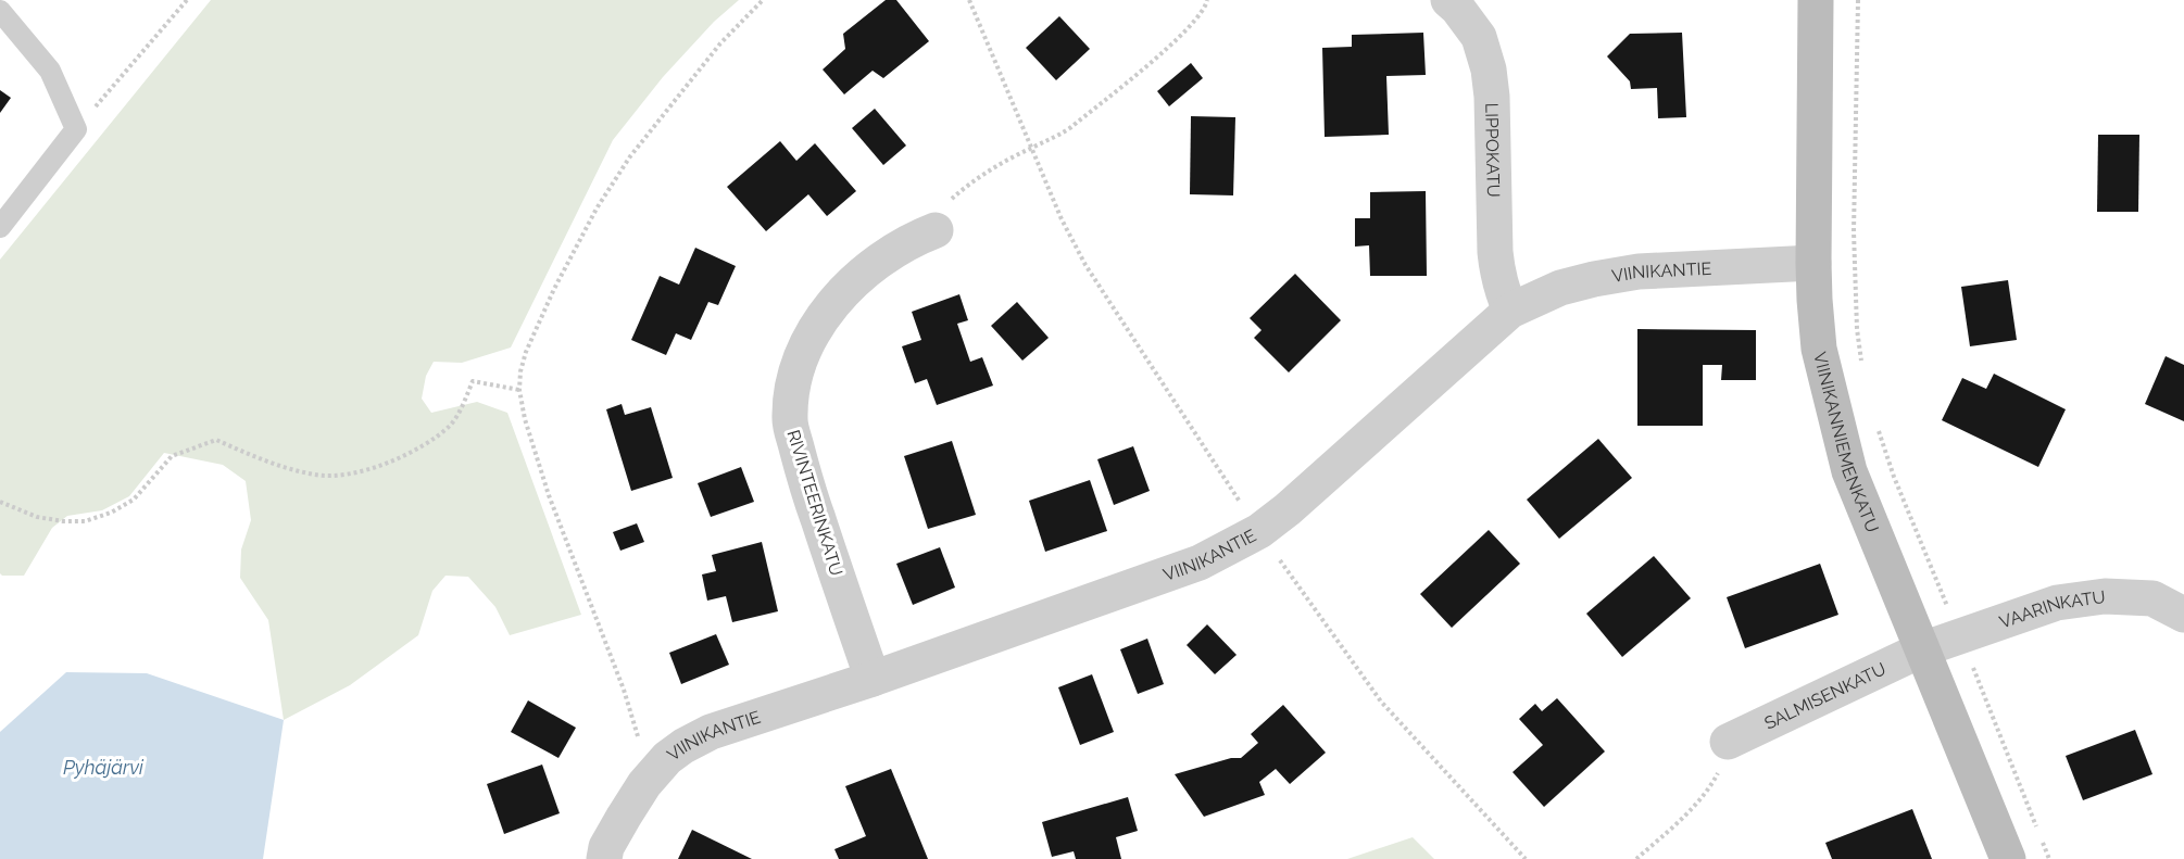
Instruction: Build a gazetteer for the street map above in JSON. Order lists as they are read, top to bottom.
{
  "streets": {
    "street": [
      "LIPPOKATU",
      "VIINIKANTIE",
      "VIINIKANNIEMENKATU",
      "RIVINTEERINKATU",
      "VAARINKATU",
      "SALMISENKATU"
    ]
  },
  "crossings": [
    ["LIPPOKATU", "VIINIKANTIE"],
    ["VIINIKANTIE", "VIINIKANNIEMENKATU"],
    ["VIINIKANTIE", "RIVINTEERINKATU"],
    ["VIINIKANNIEMENKATU", "VAARINKATU"],
    ["VIINIKANNIEMENKATU", "SALMISENKATU"],
    ["VAARINKATU", "SALMISENKATU"]
  ],
  "water": ["Pyhäjärvi"]
}
